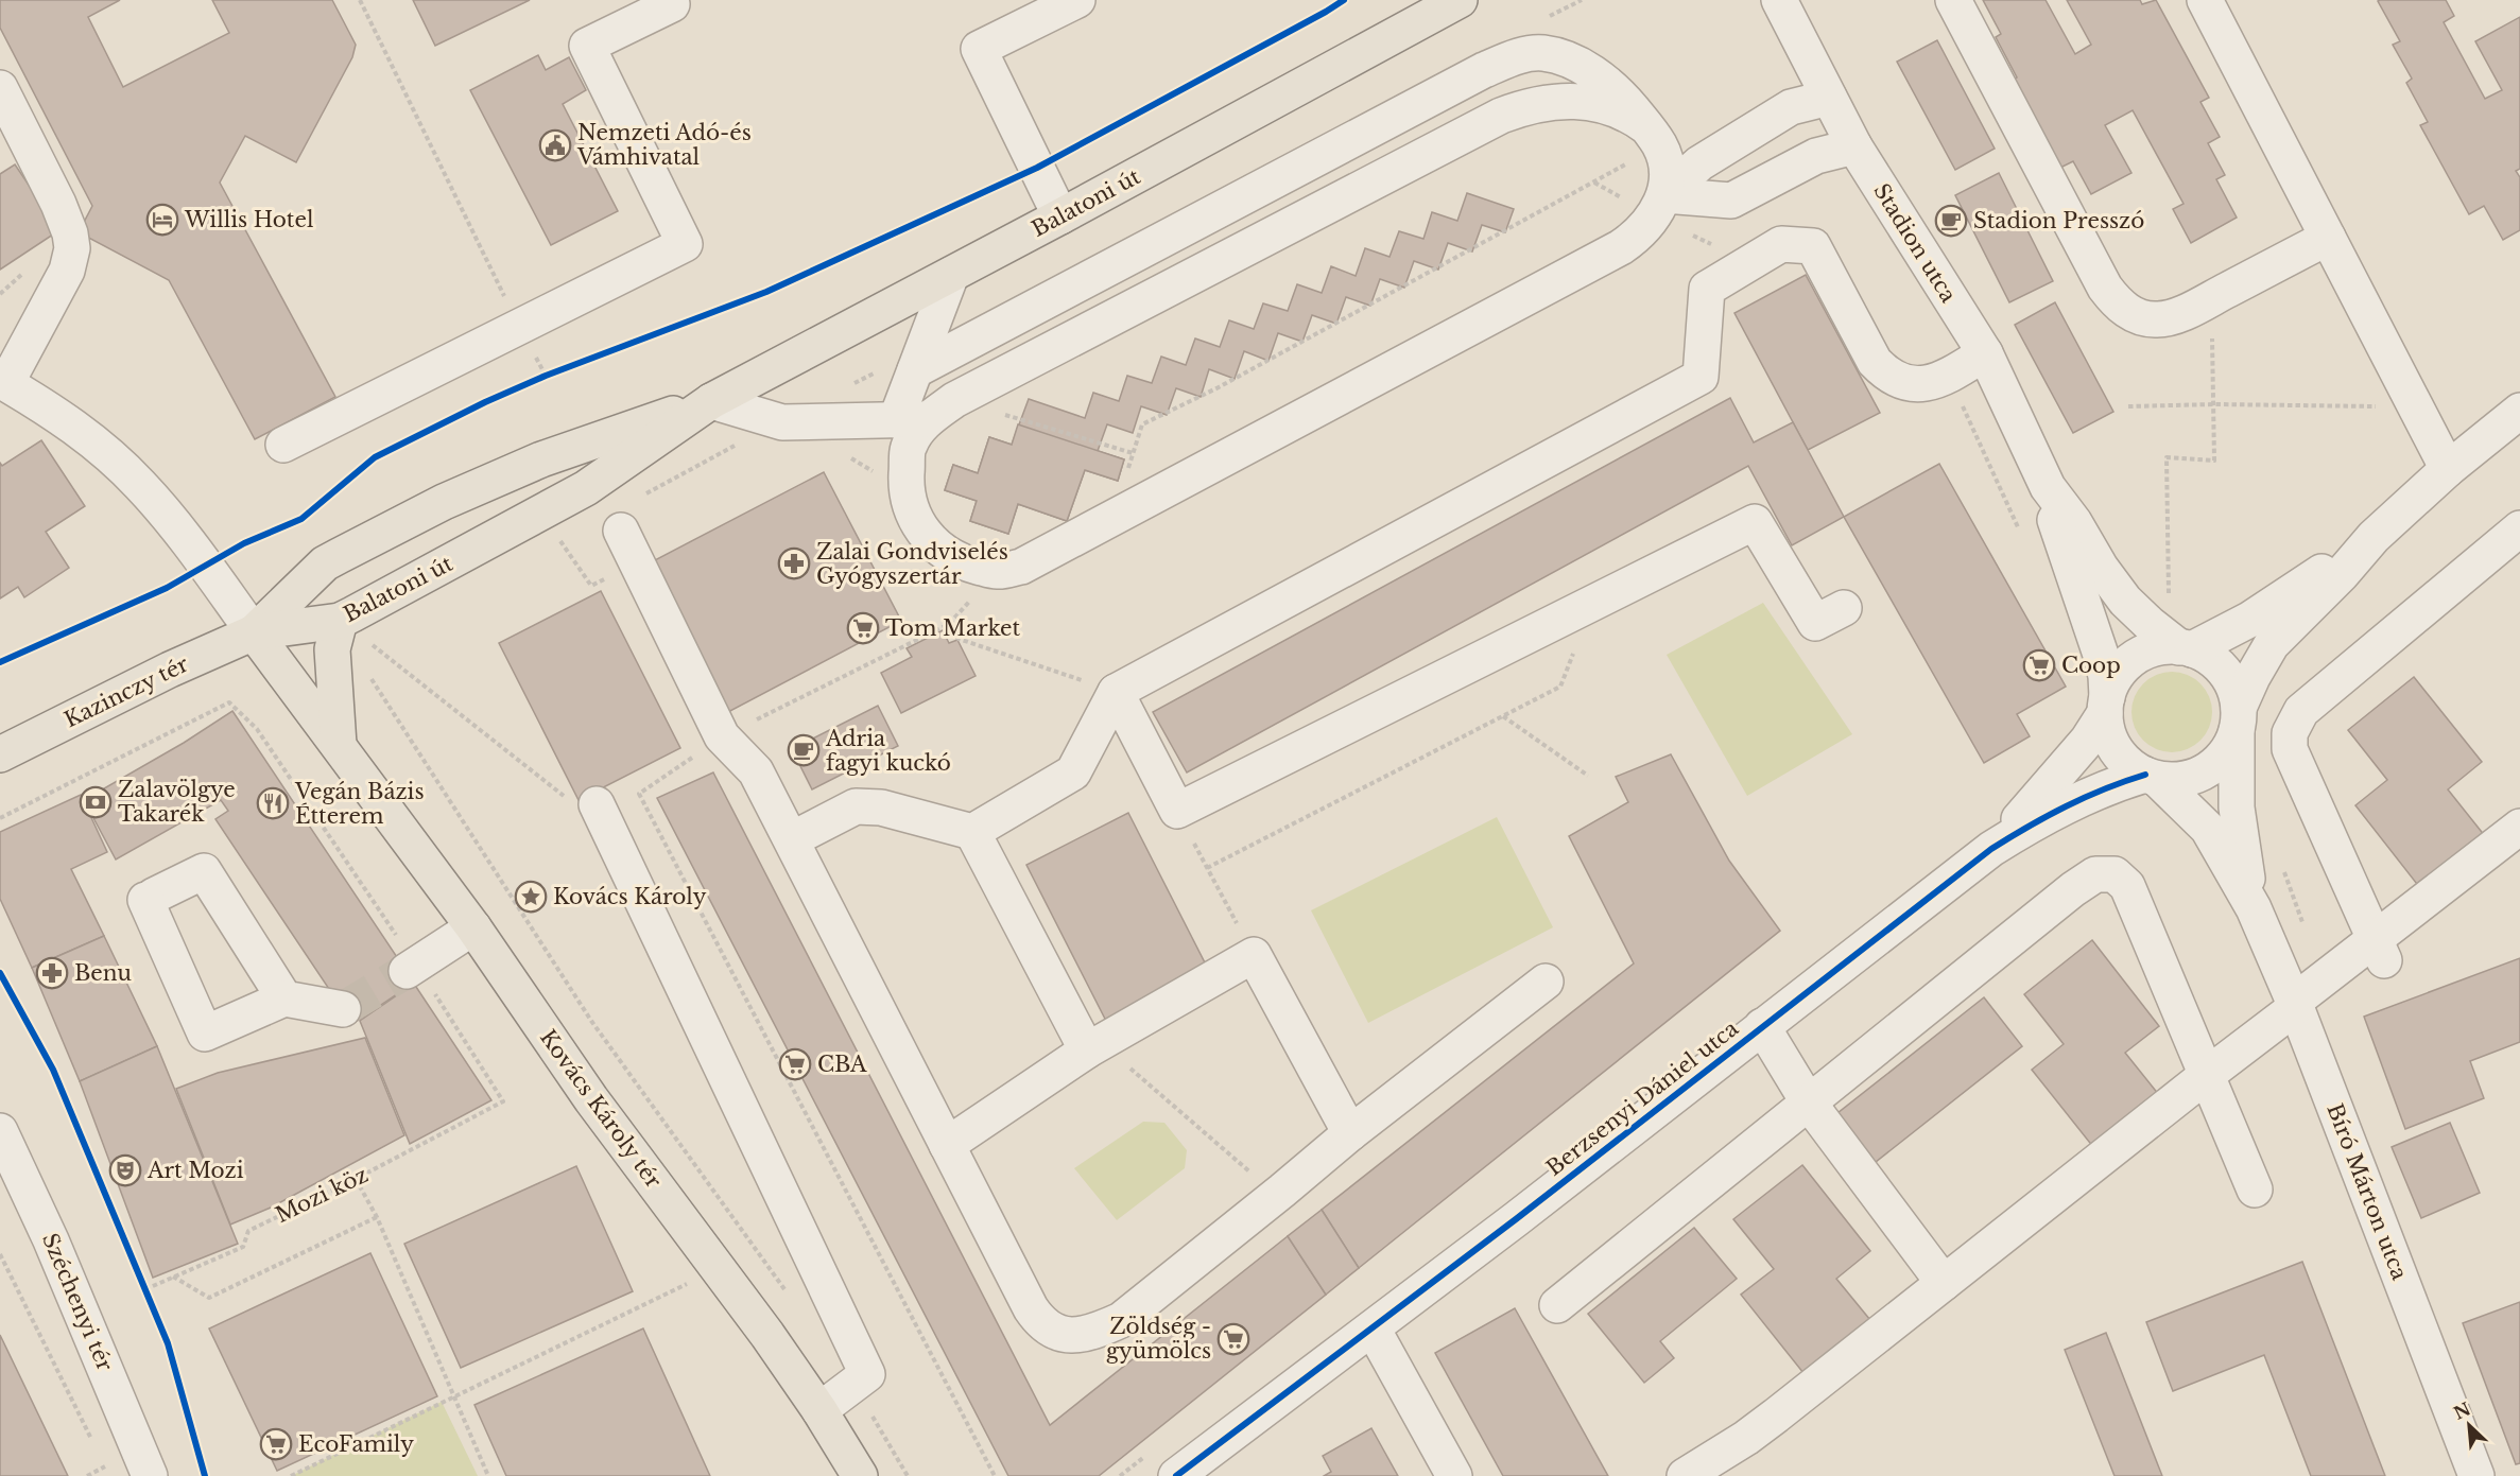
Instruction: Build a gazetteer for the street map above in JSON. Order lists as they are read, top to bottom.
{
  "streets": {
    "main road": ["Balatoni út", "Kazinczy tér", "Kovács Károly tér"],
    "street": [
      "Stadion utca",
      "Berzsenyi Dániel utca",
      "Bíró Márton utca",
      "Széchenyi tér"
    ],
    "path": ["Mozi köz"]
  },
  "crossings": [
    ["Balatoni út", "Kazinczy tér"],
    ["Balatoni út", "Kovács Károly tér"],
    ["Stadion utca", "Berzsenyi Dániel utca"],
    ["Stadion utca", "Bíró Márton utca"],
    ["Kazinczy tér", "Kovács Károly tér"],
    ["Berzsenyi Dániel utca", "Bíró Márton utca"]
  ],
  "places": {
    "public building": ["Nemzeti Adó-és Vámhivatal"],
    "hotel": ["Willis Hotel"],
    "cafe": ["Stadion Presszó", "Adria fagyi kuckó"],
    "pharmacy": ["Zalai Gondviselés Gyógyszertár", "Benu"],
    "supermarket": [
      "Tom Market",
      "Coop",
      "CBA",
      "Zöldség - gyümölcs",
      "EcoFamily"
    ],
    "bank": ["Zalavölgye Takarék"],
    "restaurant": ["Vegán Bázis Étterem"],
    "place": ["Kovács Károly"],
    "theatre": ["Art Mozi"]
  },
  "north": "top left"
}
